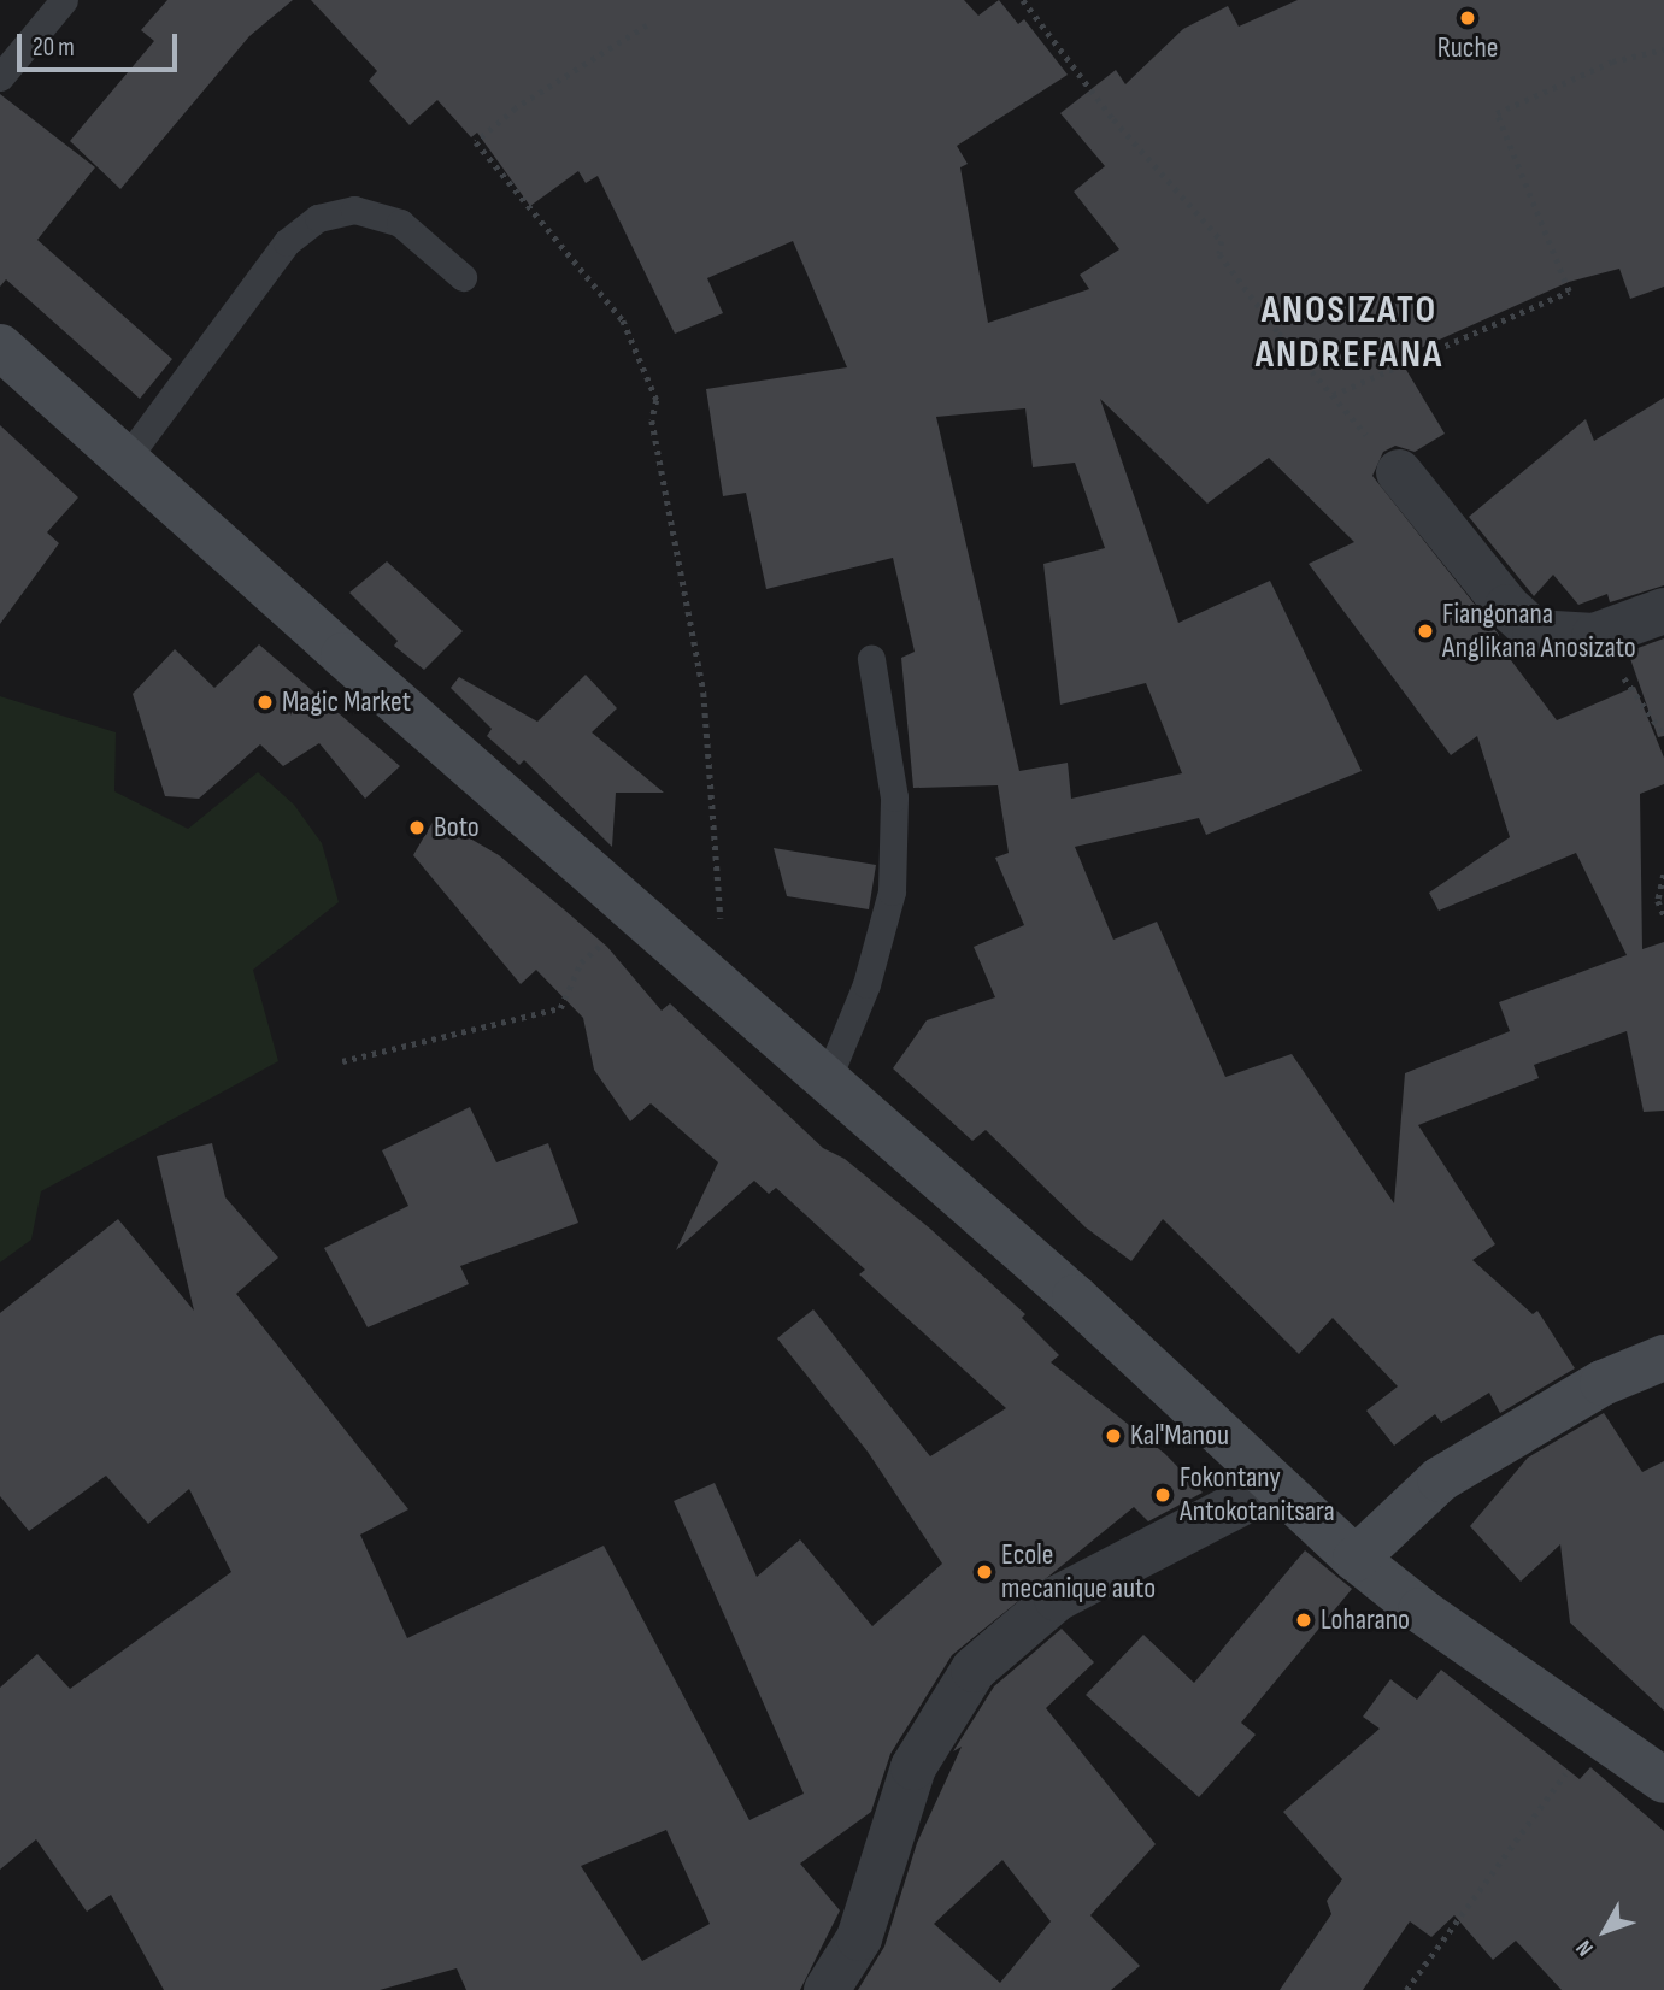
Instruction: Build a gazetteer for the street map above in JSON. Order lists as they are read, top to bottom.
{
  "districts": ["ANOSIZATO ANDREFANA"],
  "places": [
    "Ruche",
    "Fiangonana Anglikana Anosizato",
    "Magic Market",
    "Boto",
    "Kal'Manou",
    "Fokontany Antokotanitsara",
    "Ecole mecanique auto",
    "Loharano"
  ],
  "scale_bar": "20 m",
  "north": "bottom left"
}
